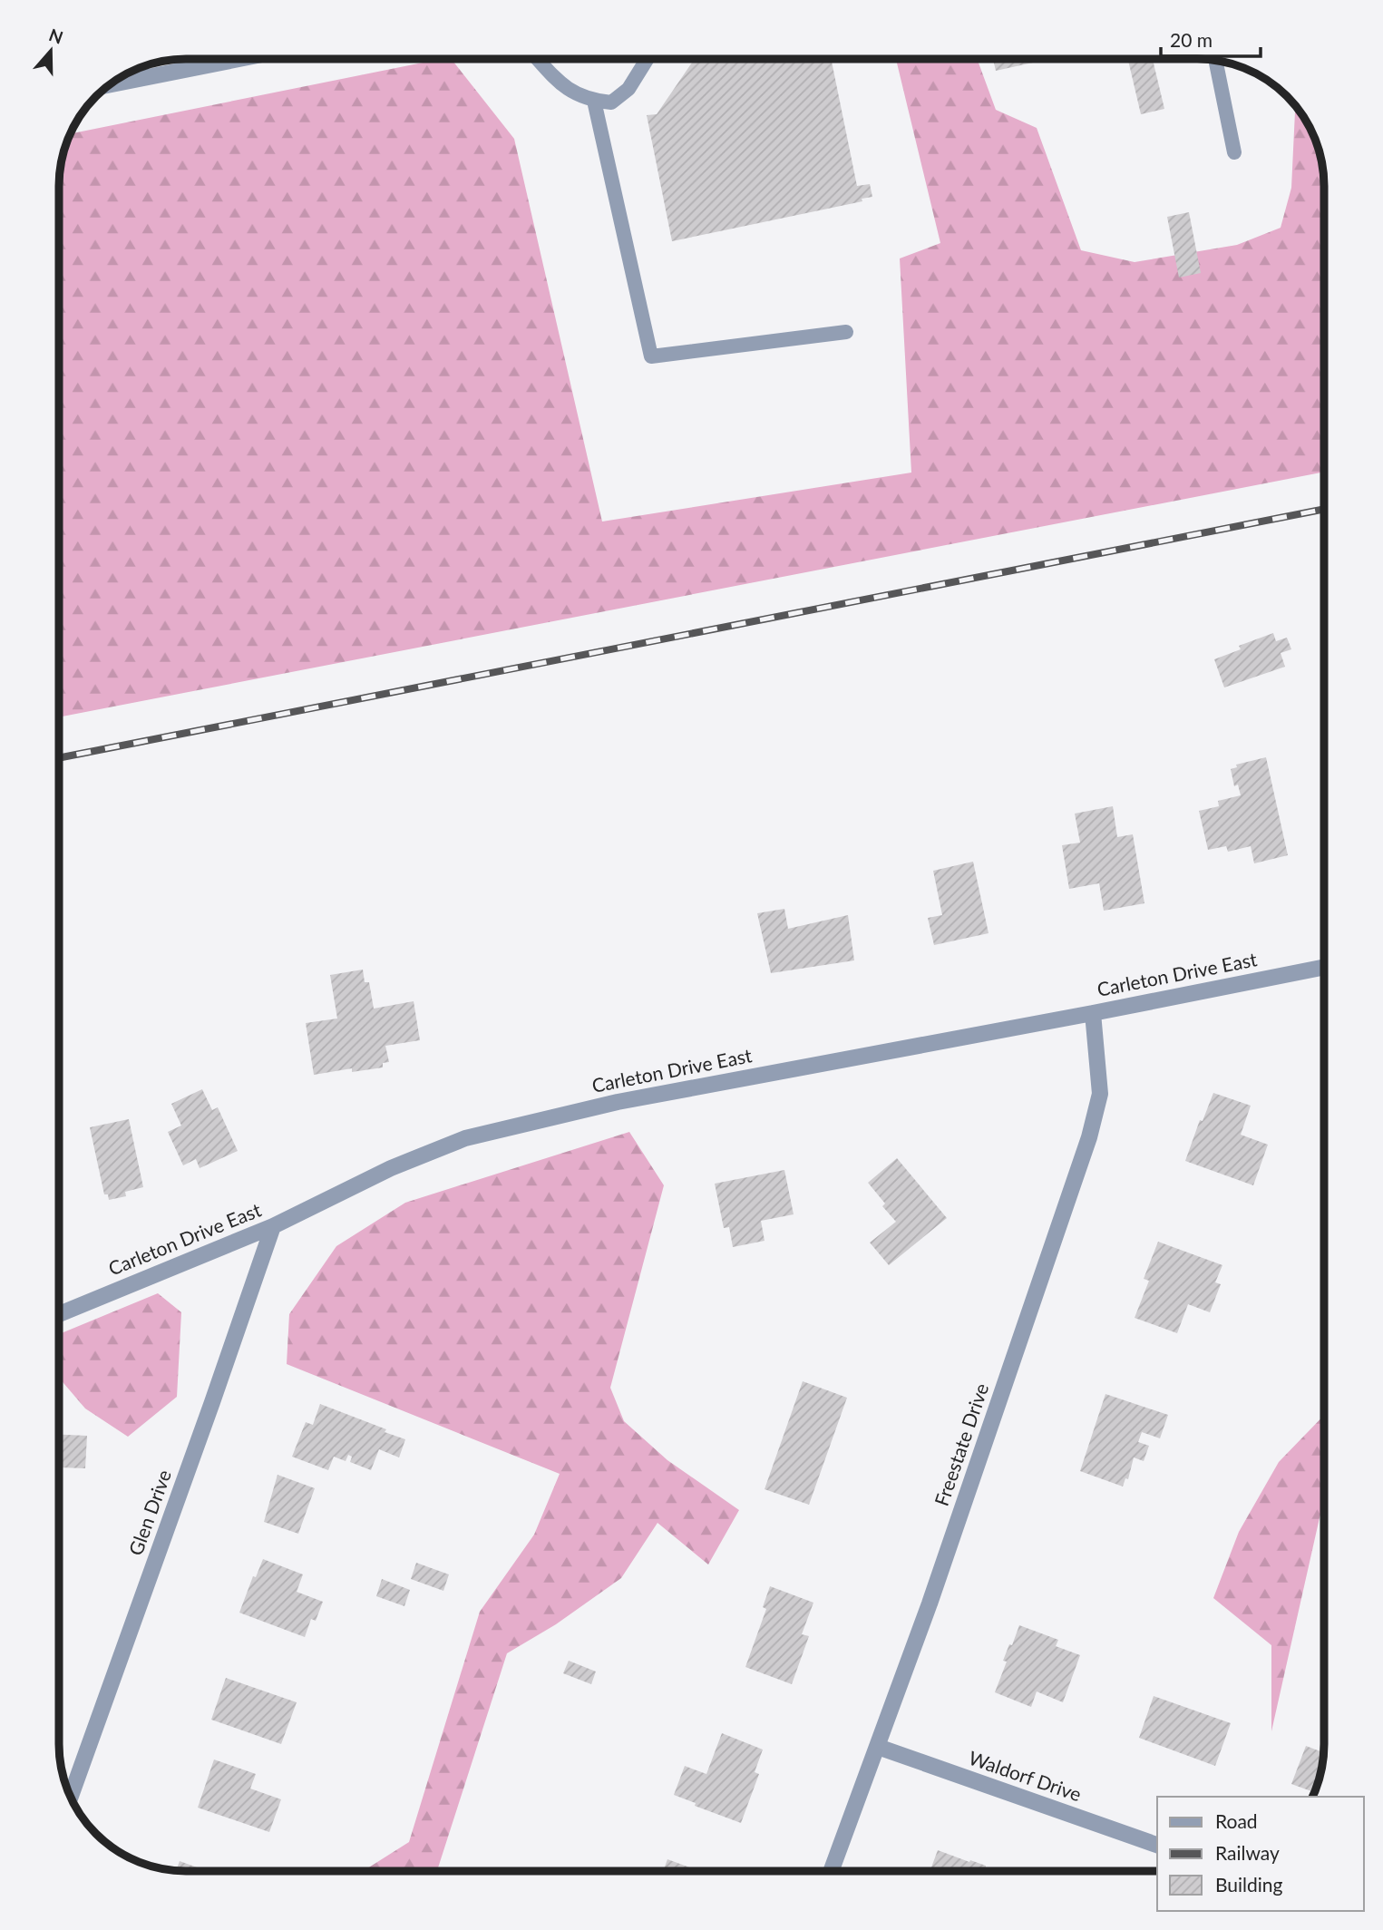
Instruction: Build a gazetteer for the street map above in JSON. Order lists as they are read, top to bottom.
{
  "streets": {
    "street": [
      "Carleton Drive East",
      "Freestate Drive",
      "Glen Drive",
      "Waldorf Drive"
    ]
  },
  "crossings": [
    ["Carleton Drive East", "Freestate Drive"],
    ["Carleton Drive East", "Glen Drive"],
    ["Freestate Drive", "Waldorf Drive"]
  ],
  "legend": ["Road", "Railway", "Building"],
  "scale_bar": "20 m",
  "north": "top"
}
